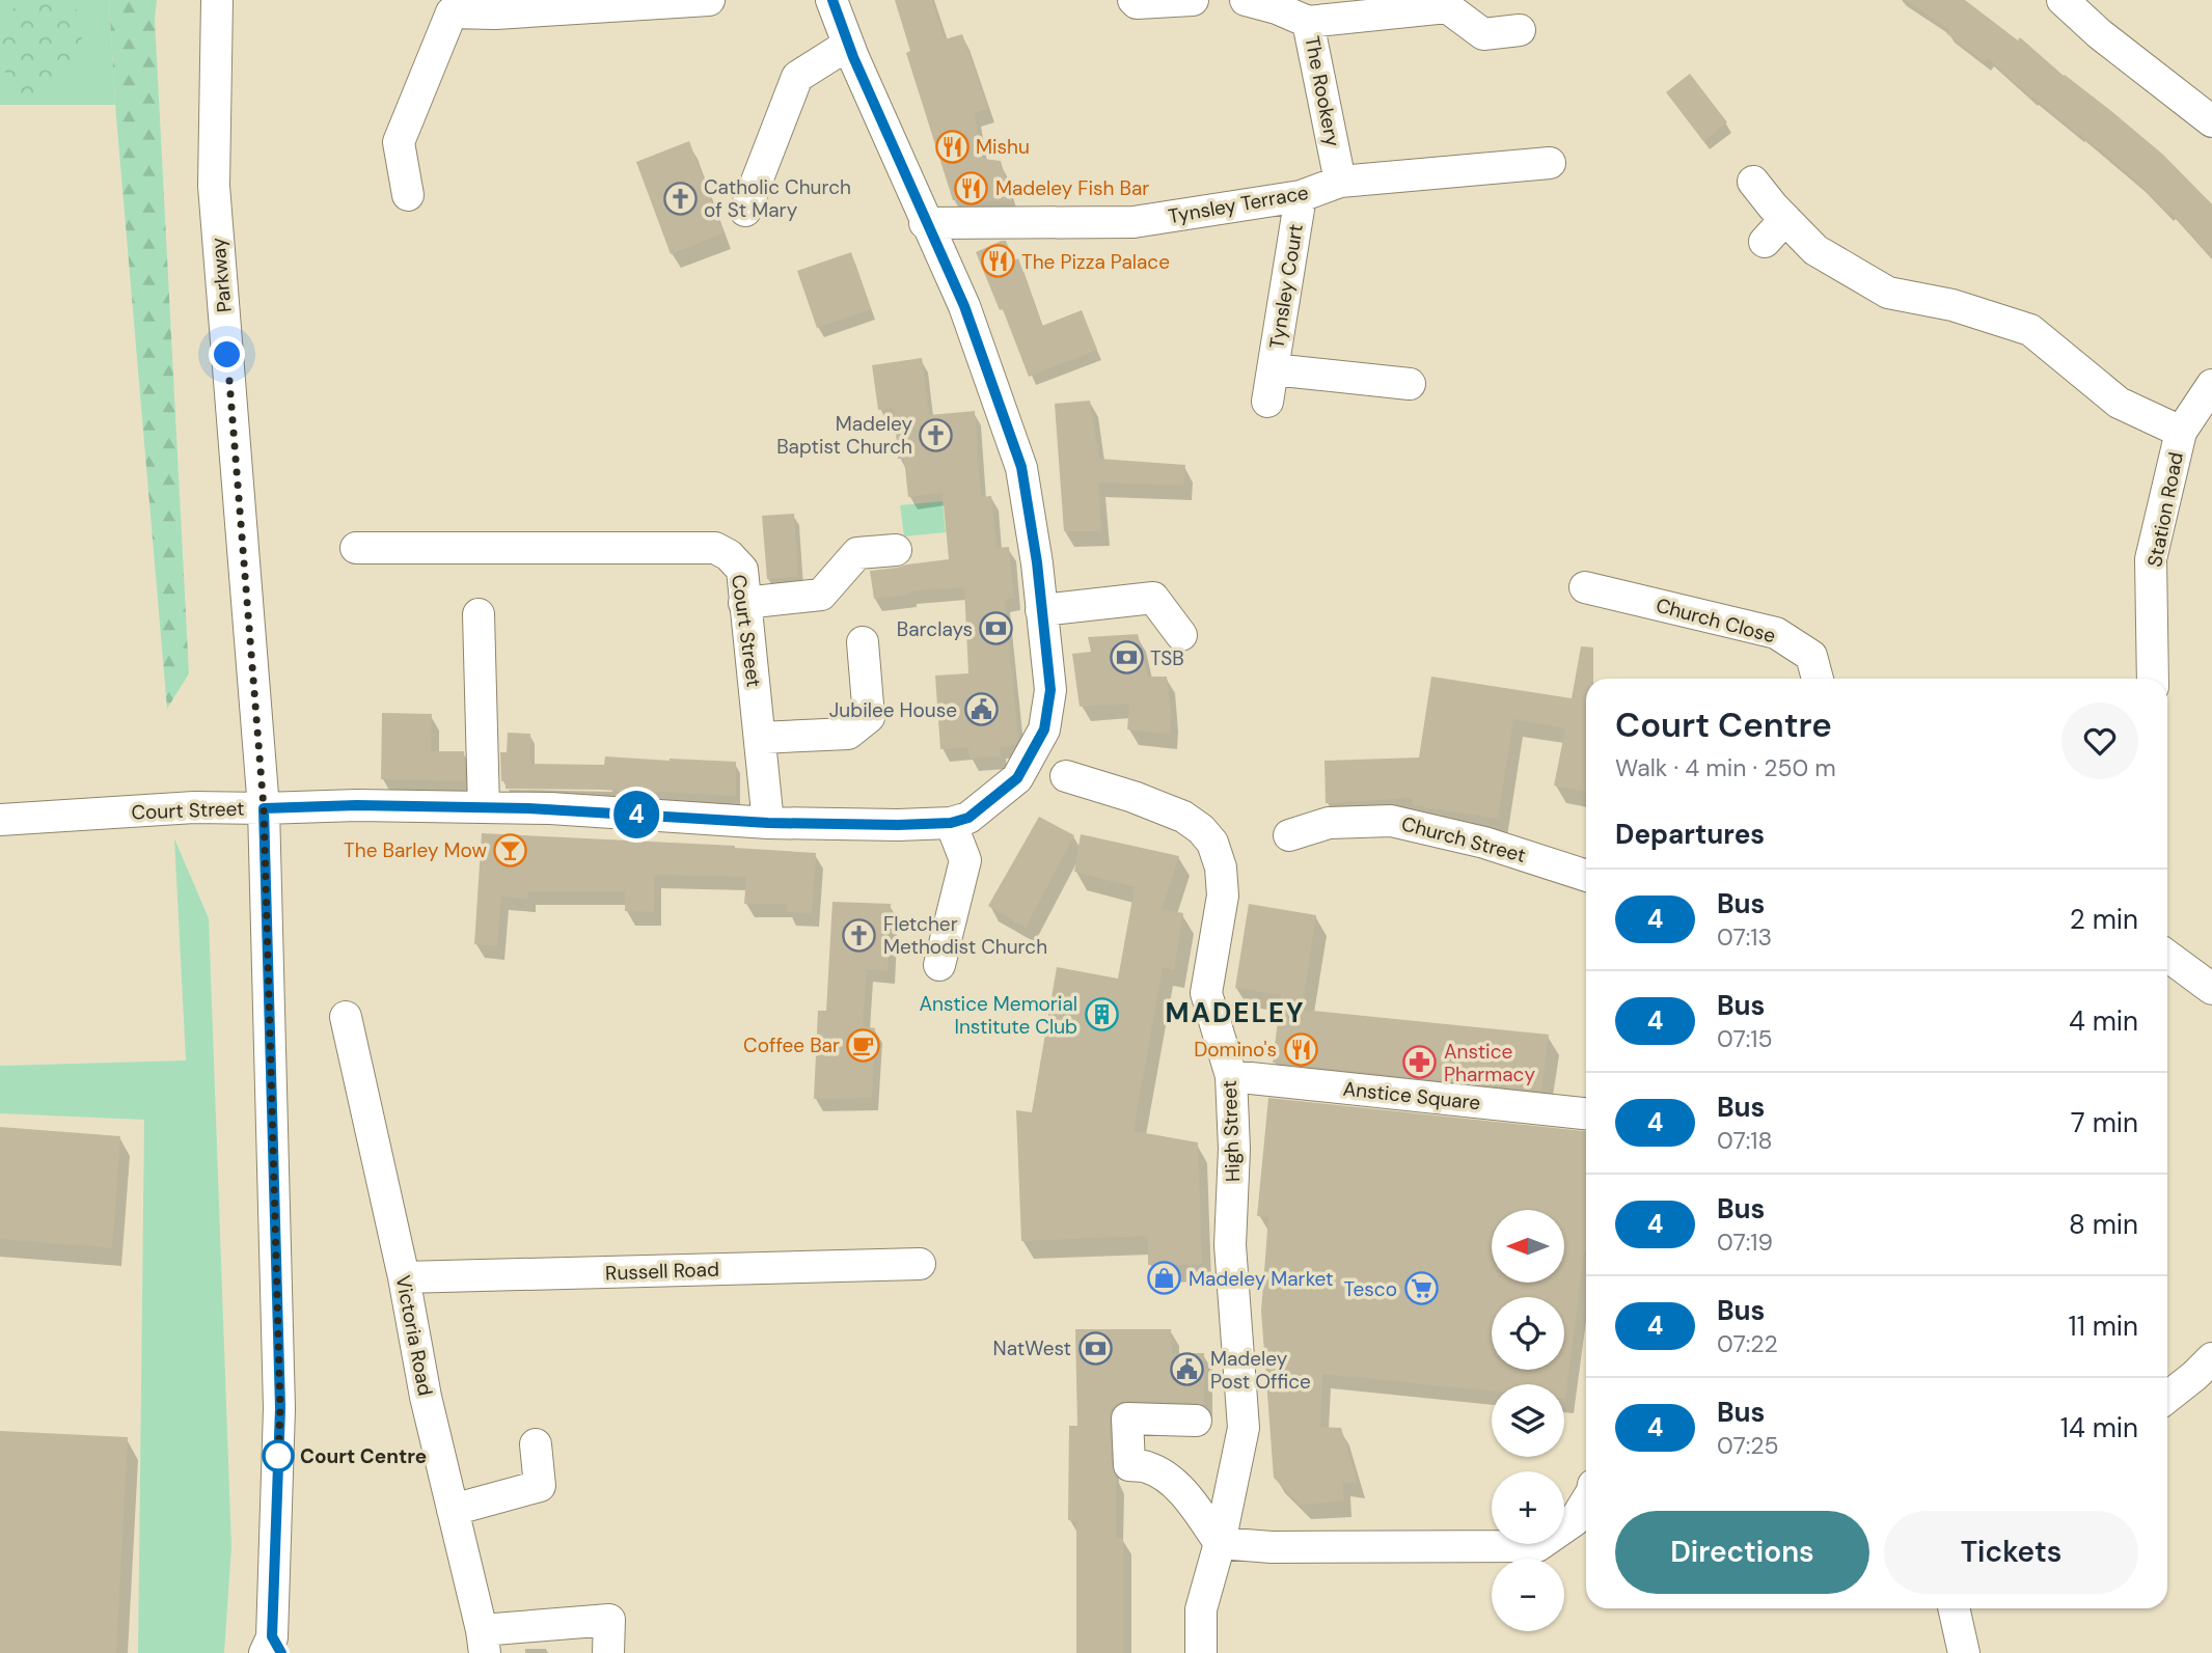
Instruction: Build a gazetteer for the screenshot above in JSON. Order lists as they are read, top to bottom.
{
  "streets": {
    "street": [
      "The Rookery",
      "Tynsley Terrace",
      "Parkway",
      "Tynsley Court",
      "Station Road",
      "Church Close",
      "Court Street",
      "Church Street",
      "Anstice Square",
      "High Street",
      "Russell Road",
      "Victoria Road"
    ]
  },
  "crossings": [
    ["The Rookery", "Tynsley Terrace"],
    ["Tynsley Terrace", "Tynsley Court"],
    ["Parkway", "Court Street"],
    ["Court Street", "High Street"],
    ["Anstice Square", "High Street"],
    ["Russell Road", "Victoria Road"]
  ],
  "districts": ["MADELEY"],
  "places": {
    "restaurant": [
      "Mishu",
      "Madeley Fish Bar",
      "The Pizza Palace",
      "Domino's"
    ],
    "church": ["Catholic Church of St Mary", "Madeley Baptist Church", "Fletcher Methodist Church"],
    "bank": ["Barclays", "TSB", "NatWest"],
    "public building": ["Jubilee House", "Madeley Post Office"],
    "bar": ["The Barley Mow"],
    "building": ["Anstice Memorial Institute Club"],
    "cafe": ["Coffee Bar"],
    "pharmacy": ["Anstice Pharmacy"],
    "shop": ["Madeley Market"],
    "supermarket": ["Tesco"],
    "other": ["Court Centre"]
  },
  "lines": ["bus line 4"],
  "north": "left",
  "page": {
    "on_map": "4",
    "heading": [
      ["Court Centre", "Walk · 4 min · 250 m"],
      "Departures"
    ],
    "list": [
      {
        "mark": "4",
        "name": "Bus",
        "note": "07:13",
        "value": "2 min"
      },
      {
        "mark": "4",
        "name": "Bus",
        "note": "07:15",
        "value": "4 min"
      },
      {
        "mark": "4",
        "name": "Bus",
        "note": "07:18",
        "value": "7 min"
      },
      {
        "mark": "4",
        "name": "Bus",
        "note": "07:19",
        "value": "8 min"
      },
      {
        "mark": "4",
        "name": "Bus",
        "note": "07:22",
        "value": "11 min"
      },
      {
        "mark": "4",
        "name": "Bus",
        "note": "07:25",
        "value": "14 min"
      }
    ],
    "map_buttons": ["+", "−"],
    "buttons": ["Directions", "Tickets"]
  }
}
